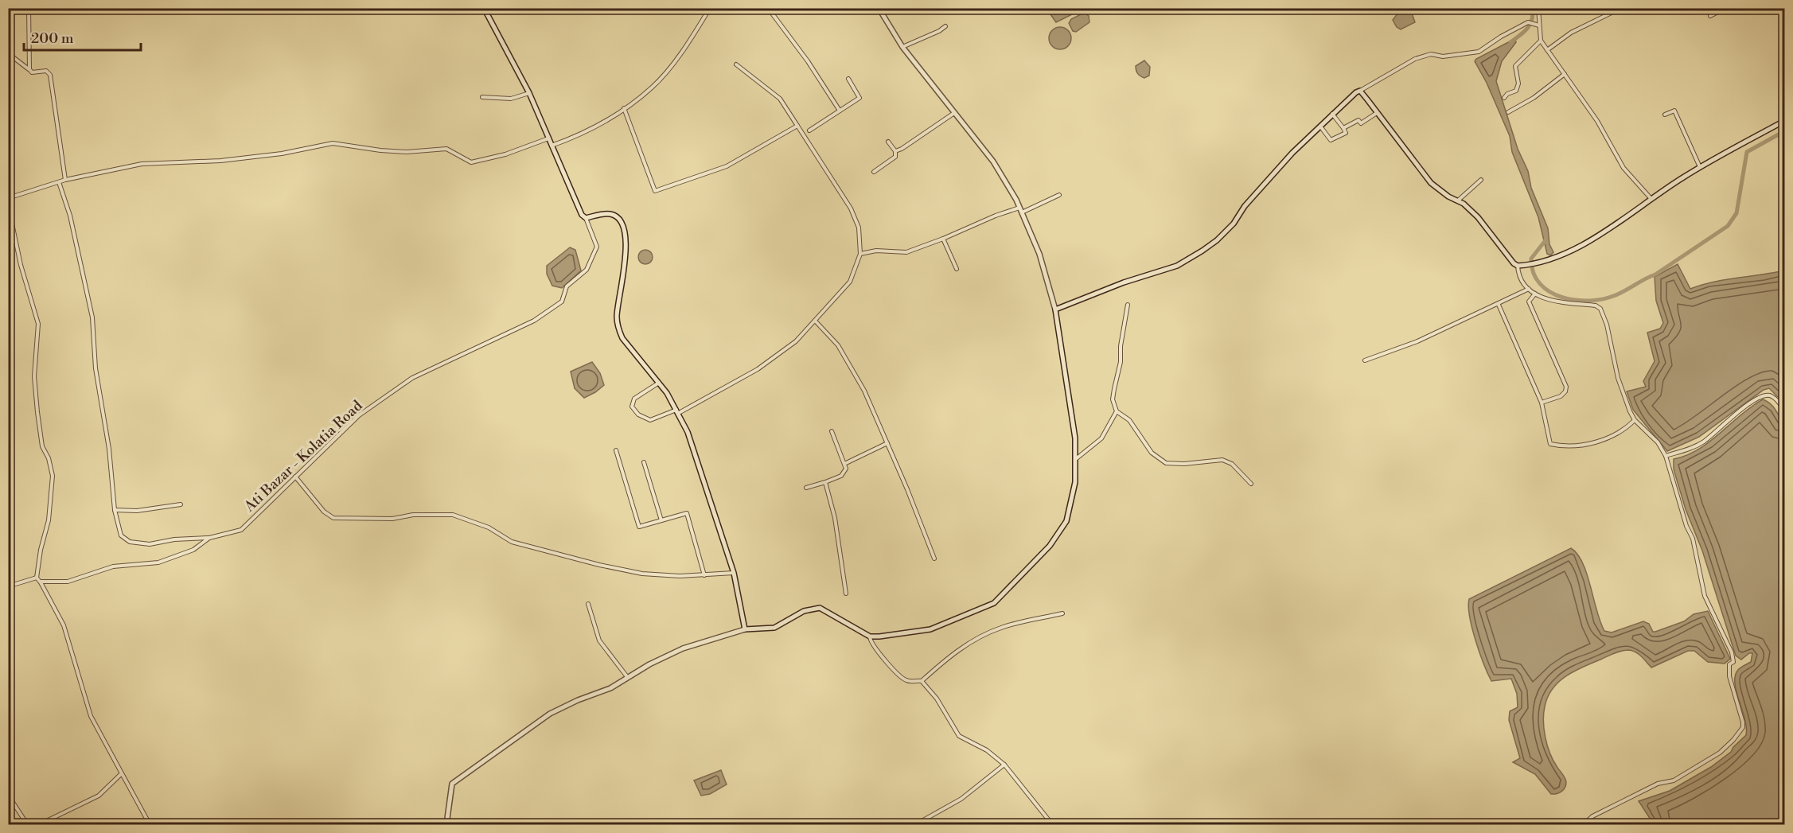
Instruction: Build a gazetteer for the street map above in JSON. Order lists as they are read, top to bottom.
{
  "streets": {
    "street": ["Ati Bazar - Kolatia Road"]
  },
  "scale_bar": "200 m"
}
